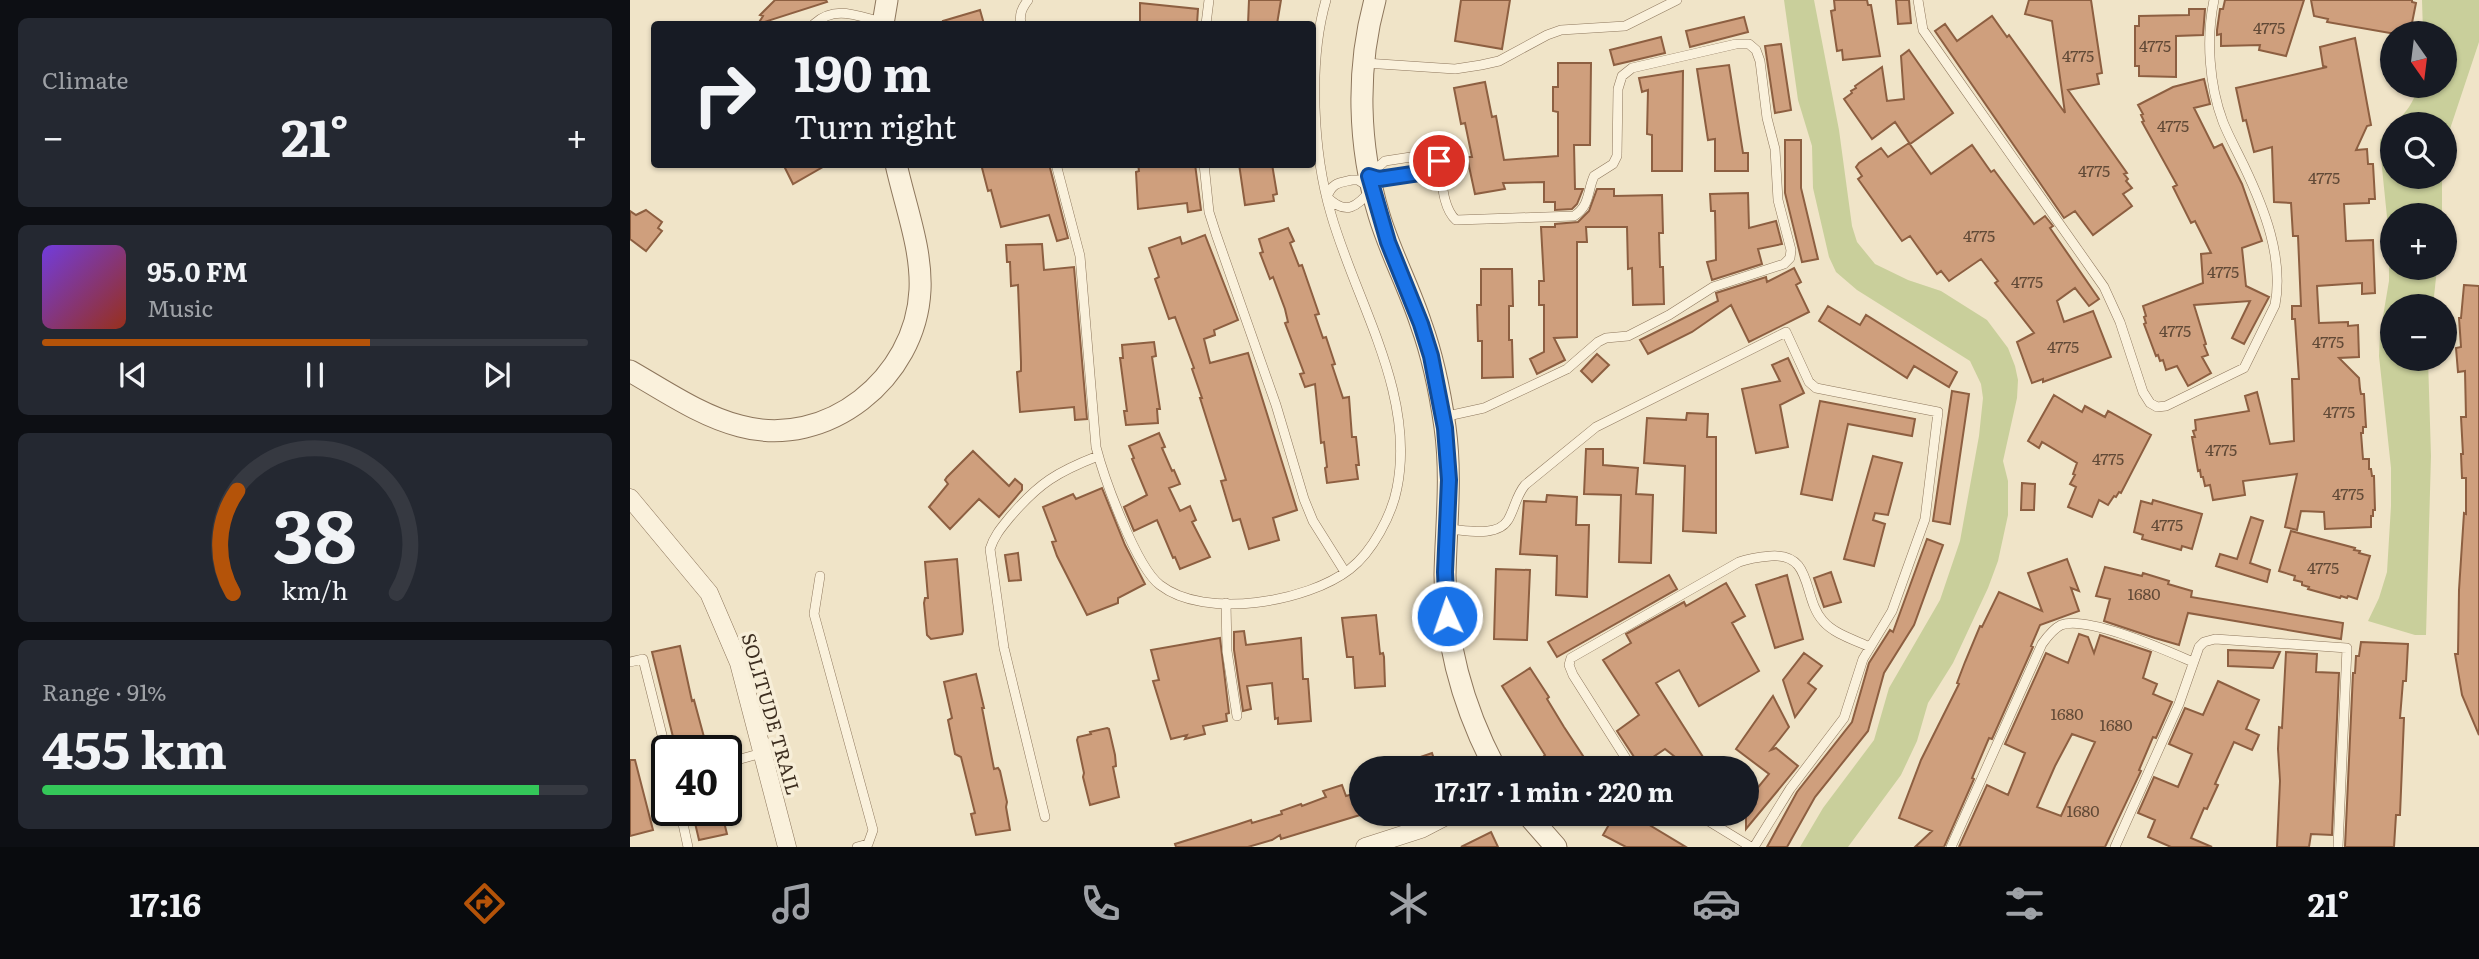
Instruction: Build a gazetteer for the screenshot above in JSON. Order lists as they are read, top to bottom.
{
  "streets": {
    "street": ["SOLITUDE TRAIL"]
  },
  "house_numbers": [
    "4775",
    "4775",
    "4775",
    "4775",
    "4775",
    "4775",
    "4775",
    "4775",
    "4775",
    "4775",
    "4775",
    "4775",
    "4775",
    "4775",
    "4775",
    "4775",
    "4775",
    "4775",
    "1680",
    "1680",
    "1680",
    "1680"
  ],
  "north": "bottom",
  "page": {
    "tile": [
      "Climate",
      ["Range · 91%", "455 km"]
    ],
    "map_buttons": ["+", "−"],
    "turn": ["190 m", "Turn right"],
    "heat": ["−", "21°", "+"],
    "song": ["95.0 FM", "Music"],
    "limit": "40",
    "trip": "17:17 · 1 min · 220 m",
    "tabs": ["17:16", "21°"],
    "gauge": ["38", "km/h"]
  }
}
